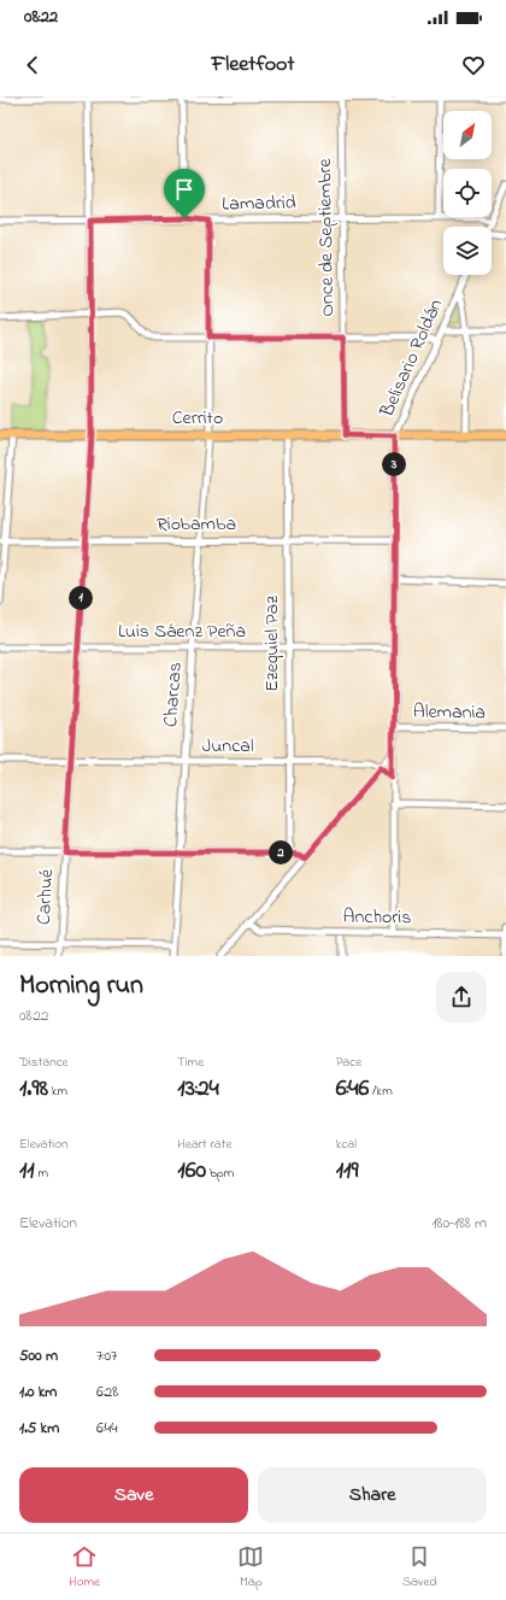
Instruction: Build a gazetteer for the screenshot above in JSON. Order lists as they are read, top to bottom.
{
  "streets": {
    "main road": ["Cerrito"],
    "street": [
      "Lamadrid",
      "Once de Septiembre",
      "Belisario Roldán",
      "Riobamba",
      "Luis Sáenz Peña",
      "Ezequiel Paz",
      "Charcas",
      "Alemania",
      "Juncal",
      "Carhué",
      "Anchoris"
    ]
  },
  "crossings": [
    ["Lamadrid", "Once de Septiembre"],
    ["Lamadrid", "Charcas"],
    ["Lamadrid", "Carhué"],
    ["Once de Septiembre", "Cerrito"],
    ["Belisario Roldán", "Cerrito"],
    ["Cerrito", "Ezequiel Paz"],
    ["Cerrito", "Charcas"],
    ["Cerrito", "Carhué"],
    ["Riobamba", "Ezequiel Paz"],
    ["Riobamba", "Charcas"],
    ["Riobamba", "Carhué"],
    ["Luis Sáenz Peña", "Ezequiel Paz"],
    ["Luis Sáenz Peña", "Charcas"],
    ["Luis Sáenz Peña", "Carhué"],
    ["Ezequiel Paz", "Juncal"],
    ["Charcas", "Juncal"],
    ["Juncal", "Carhué"]
  ],
  "north": "top right",
  "page": {
    "status": "08:22",
    "header": "Fleetfoot",
    "pins": ["3", "1", "2"],
    "heading": ["Morning run", "08:22"],
    "stats": [
      ["Distance", "1.98 km"],
      ["Time", "13:24"],
      ["Pace", "6:46 /km"],
      ["Elevation", "11 m"],
      ["Heart rate", "160 bpm"],
      ["kcal", "119"]
    ],
    "chart": ["Elevation", "180–188 m"],
    "list": [
      {
        "name": "500 m",
        "note": "7:07"
      },
      {
        "name": "1.0 km",
        "note": "6:28"
      },
      {
        "name": "1.5 km",
        "note": "6:44"
      }
    ],
    "buttons": ["Save", "Share"],
    "tabs": ["Home", "Map", "Saved"]
  }
}
